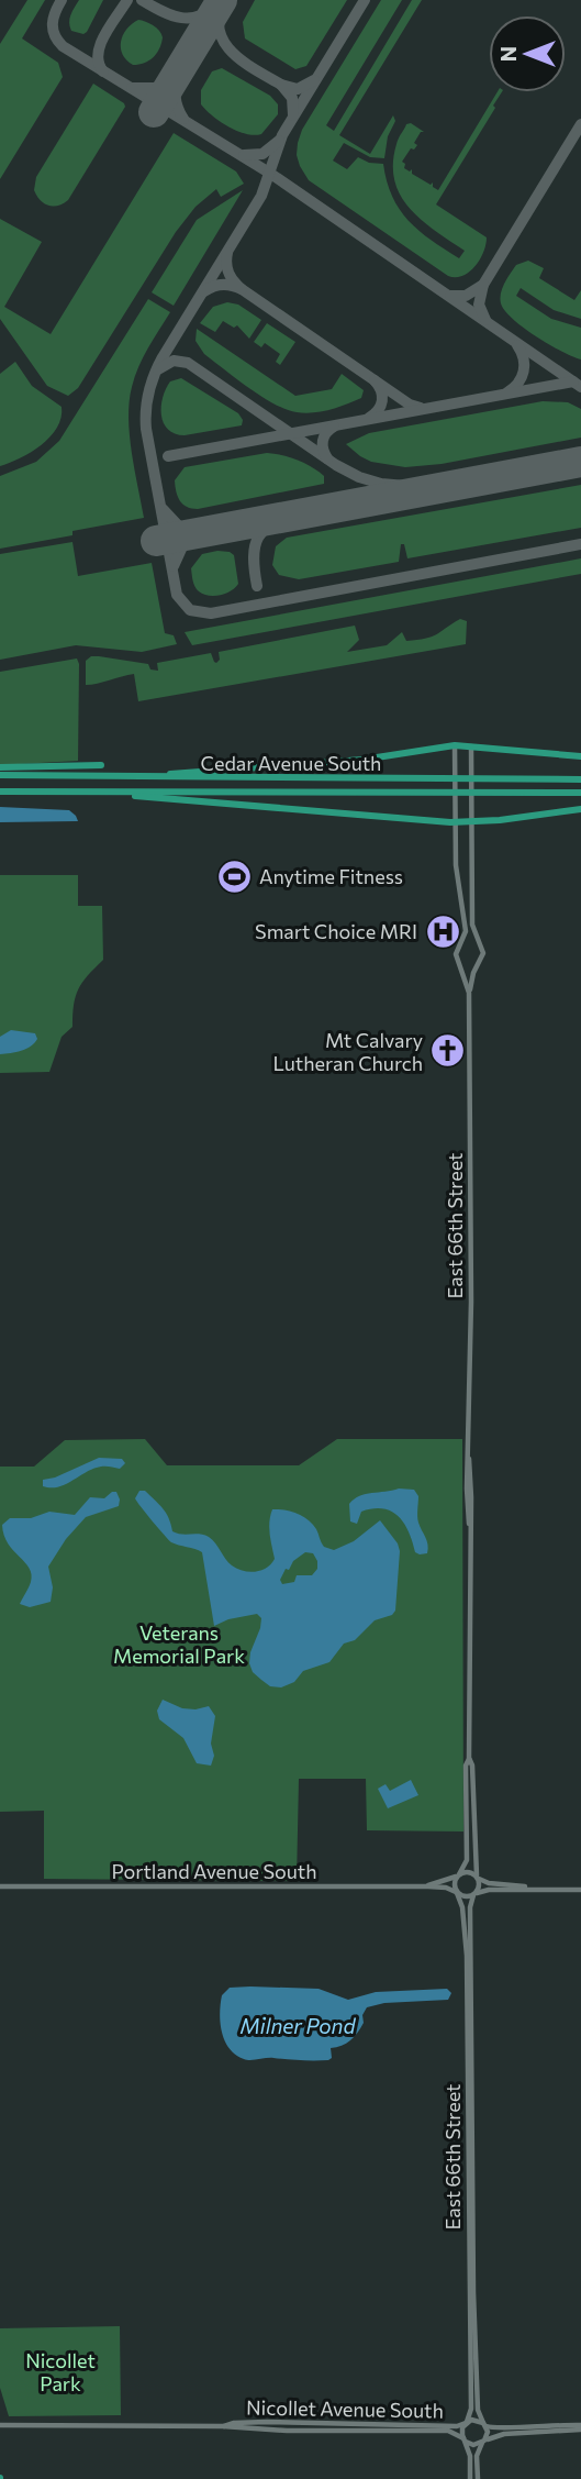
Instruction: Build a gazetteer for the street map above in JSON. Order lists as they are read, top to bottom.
{
  "streets": {
    "highway": ["Cedar Avenue South"],
    "main road": ["East 66th Street", "Portland Avenue South", "Nicollet Avenue South"]
  },
  "crossings": [
    ["East 66th Street", "Portland Avenue South"],
    ["East 66th Street", "Nicollet Avenue South"]
  ],
  "water": ["Milner Pond"],
  "parks": ["Veterans Memorial Park", "Nicollet Park"],
  "places": {
    "sports": ["Anytime Fitness"],
    "hospital": ["Smart Choice MRI"],
    "church": ["Mt Calvary Lutheran Church"]
  },
  "north": "left"
}
